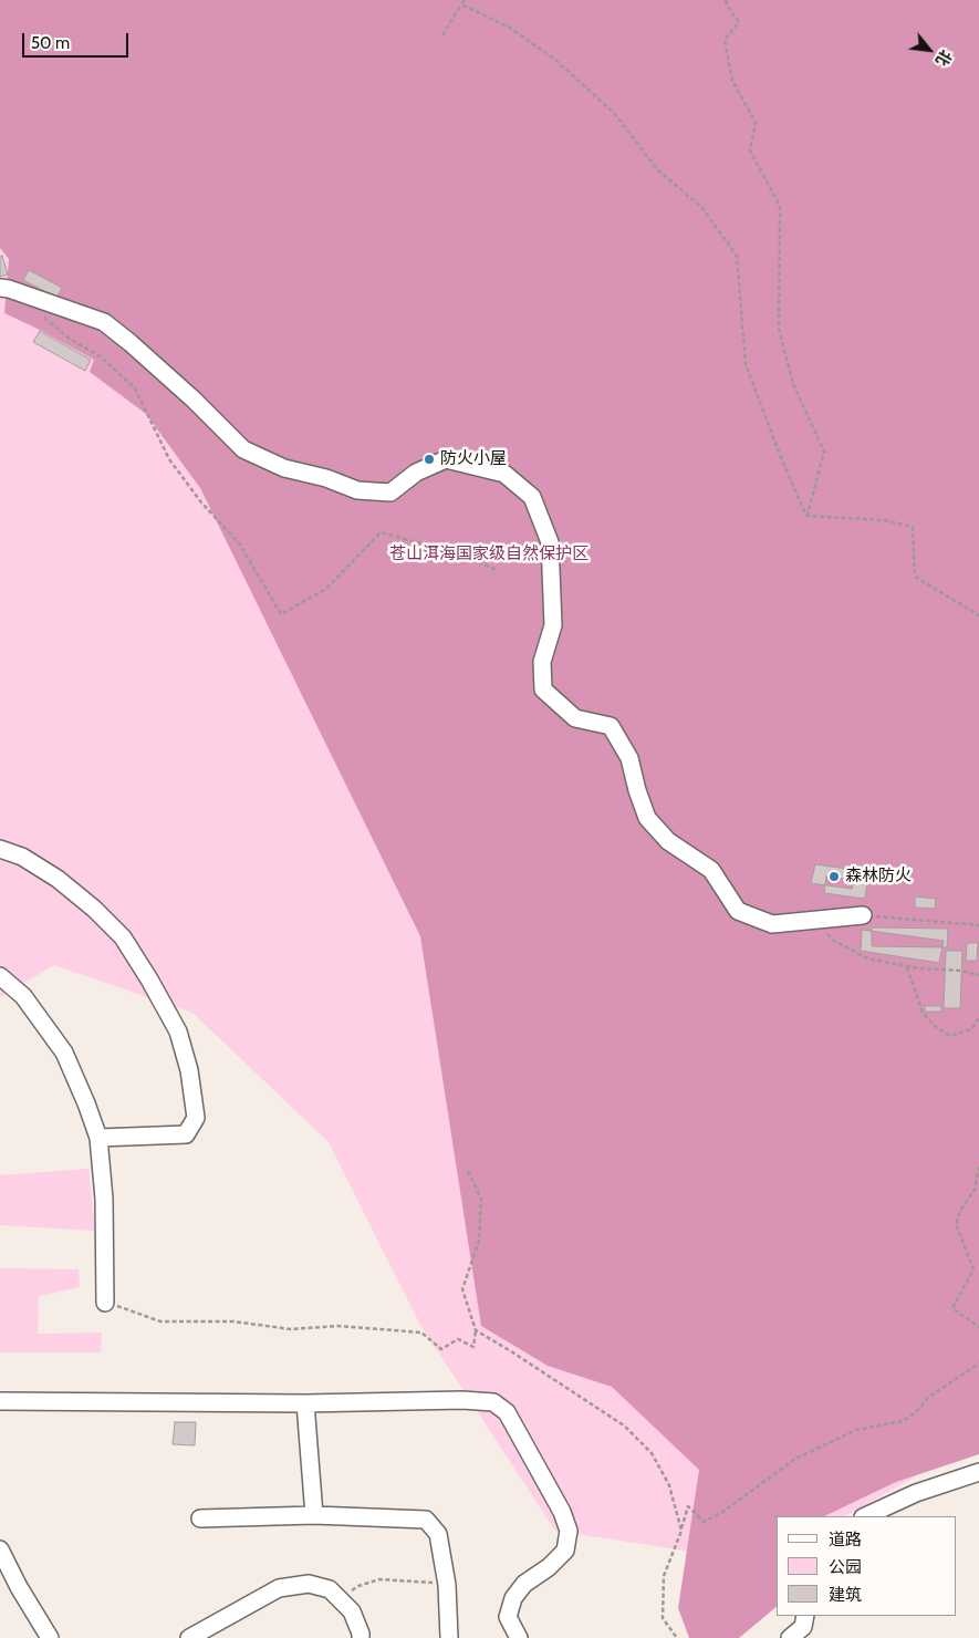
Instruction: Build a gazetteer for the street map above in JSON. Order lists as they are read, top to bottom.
{
  "parks": ["苍山洱海国家级自然保护区"],
  "places": ["防火小屋", "森林防火"],
  "legend": ["道路", "公园", "建筑"],
  "scale_bar": "50 m",
  "north": "bottom right"
}
